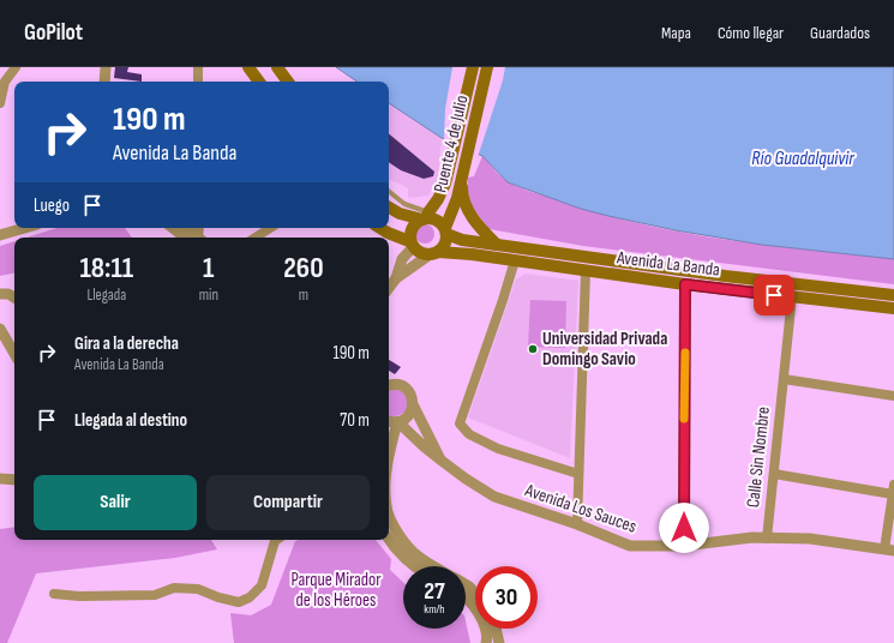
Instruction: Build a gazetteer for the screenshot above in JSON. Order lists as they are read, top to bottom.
{
  "streets": {
    "main road": ["Puente 4 de Julio", "Avenida La Banda"],
    "street": ["Calle Sin Nombre", "Avenida Los Sauces"]
  },
  "crossings": [
    ["Puente 4 de Julio", "Avenida La Banda"],
    ["Avenida La Banda", "Calle Sin Nombre"],
    ["Calle Sin Nombre", "Avenida Los Sauces"]
  ],
  "water": ["Río Guadalquivir"],
  "parks": ["Parque Mirador de los Héroes"],
  "places": ["Universidad Privada Domingo Savio"],
  "page": {
    "header": "GoPilot",
    "nav": ["Mapa", "Cómo llegar", "Guardados"],
    "turn": ["190 m", "Avenida La Banda"],
    "then": "Luego",
    "eta": [
      "18:11",
      "Llegada",
      "1",
      "min",
      "260",
      "m"
    ],
    "list": [
      {
        "name": "Gira a la derecha",
        "note": "Avenida La Banda",
        "value": "190 m"
      },
      {
        "name": "Llegada al destino",
        "value": "70 m"
      }
    ],
    "buttons": ["Salir", "Compartir"],
    "speed": "27 km/h",
    "limit": "30"
  }
}
